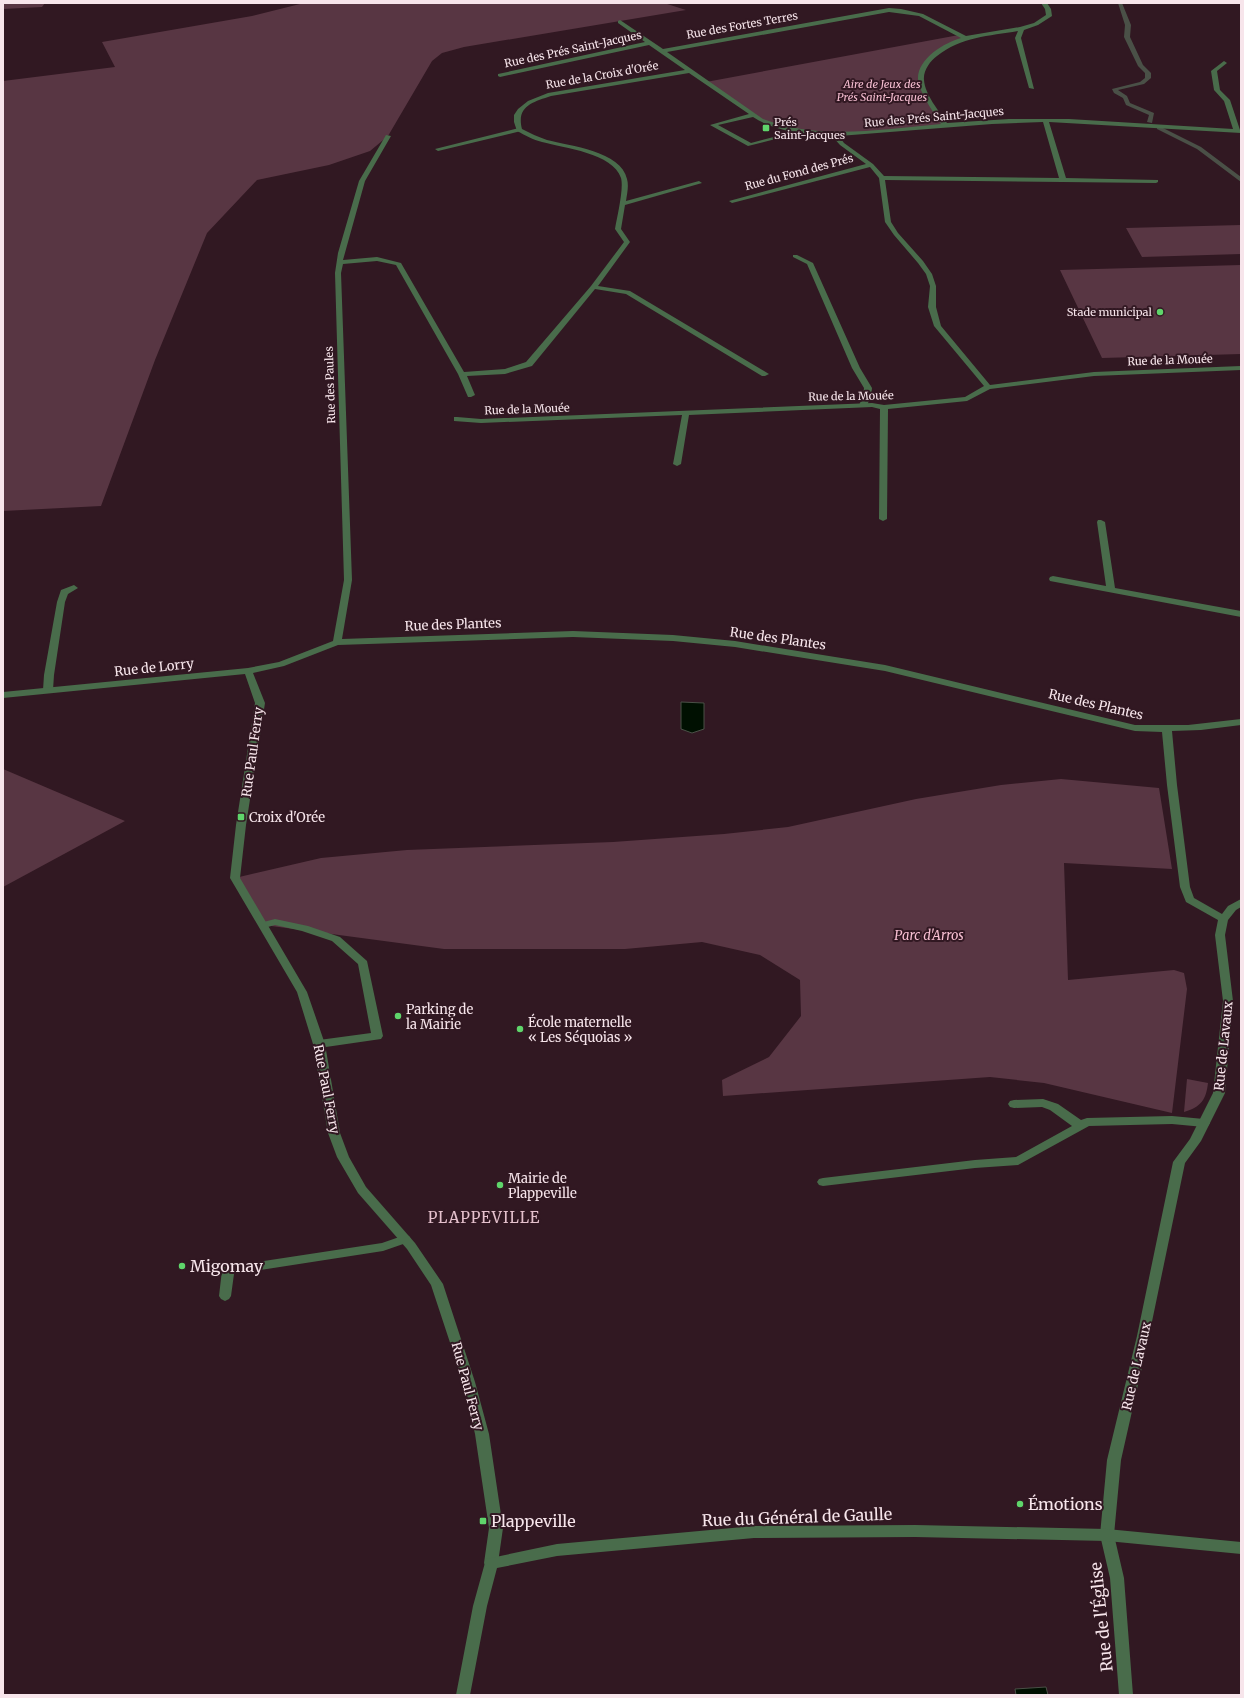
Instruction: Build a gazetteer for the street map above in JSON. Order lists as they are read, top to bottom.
{
  "streets": {
    "street": [
      "Rue des Fortes Terres",
      "Rue des Prés Saint-Jacques",
      "Rue de la Croix d'Orée",
      "Rue du Fond des Prés",
      "Rue de la Mouée",
      "Rue des Paules",
      "Rue des Plantes",
      "Rue de Lorry",
      "Rue Paul Ferry",
      "Rue de Lavaux",
      "Rue du Général de Gaulle",
      "Rue de l'Église"
    ]
  },
  "crossings": [
    ["Rue des Fortes Terres", "Rue des Prés Saint-Jacques"],
    ["Rue des Prés Saint-Jacques", "Rue de la Croix d'Orée"],
    ["Rue des Prés Saint-Jacques", "Rue du Fond des Prés"],
    ["Rue des Paules", "Rue des Plantes"],
    ["Rue des Plantes", "Rue de Lorry"],
    ["Rue de Lorry", "Rue Paul Ferry"],
    ["Rue Paul Ferry", "Rue du Général de Gaulle"],
    ["Rue de Lavaux", "Rue du Général de Gaulle"],
    ["Rue de Lavaux", "Rue de l'Église"],
    ["Rue du Général de Gaulle", "Rue de l'Église"]
  ],
  "districts": ["PLAPPEVILLE"],
  "parks": ["Aire de Jeux des Prés Saint-Jacques", "Parc d'Arros"],
  "places": {
    "transit": ["Prés Saint-Jacques", "Croix d'Orée", "Plappeville"],
    "other": [
      "Stade municipal",
      "Parking de la Mairie",
      "École maternelle « Les Séquoias »",
      "Mairie de Plappeville",
      "Migomay",
      "Émotions"
    ]
  }
}
